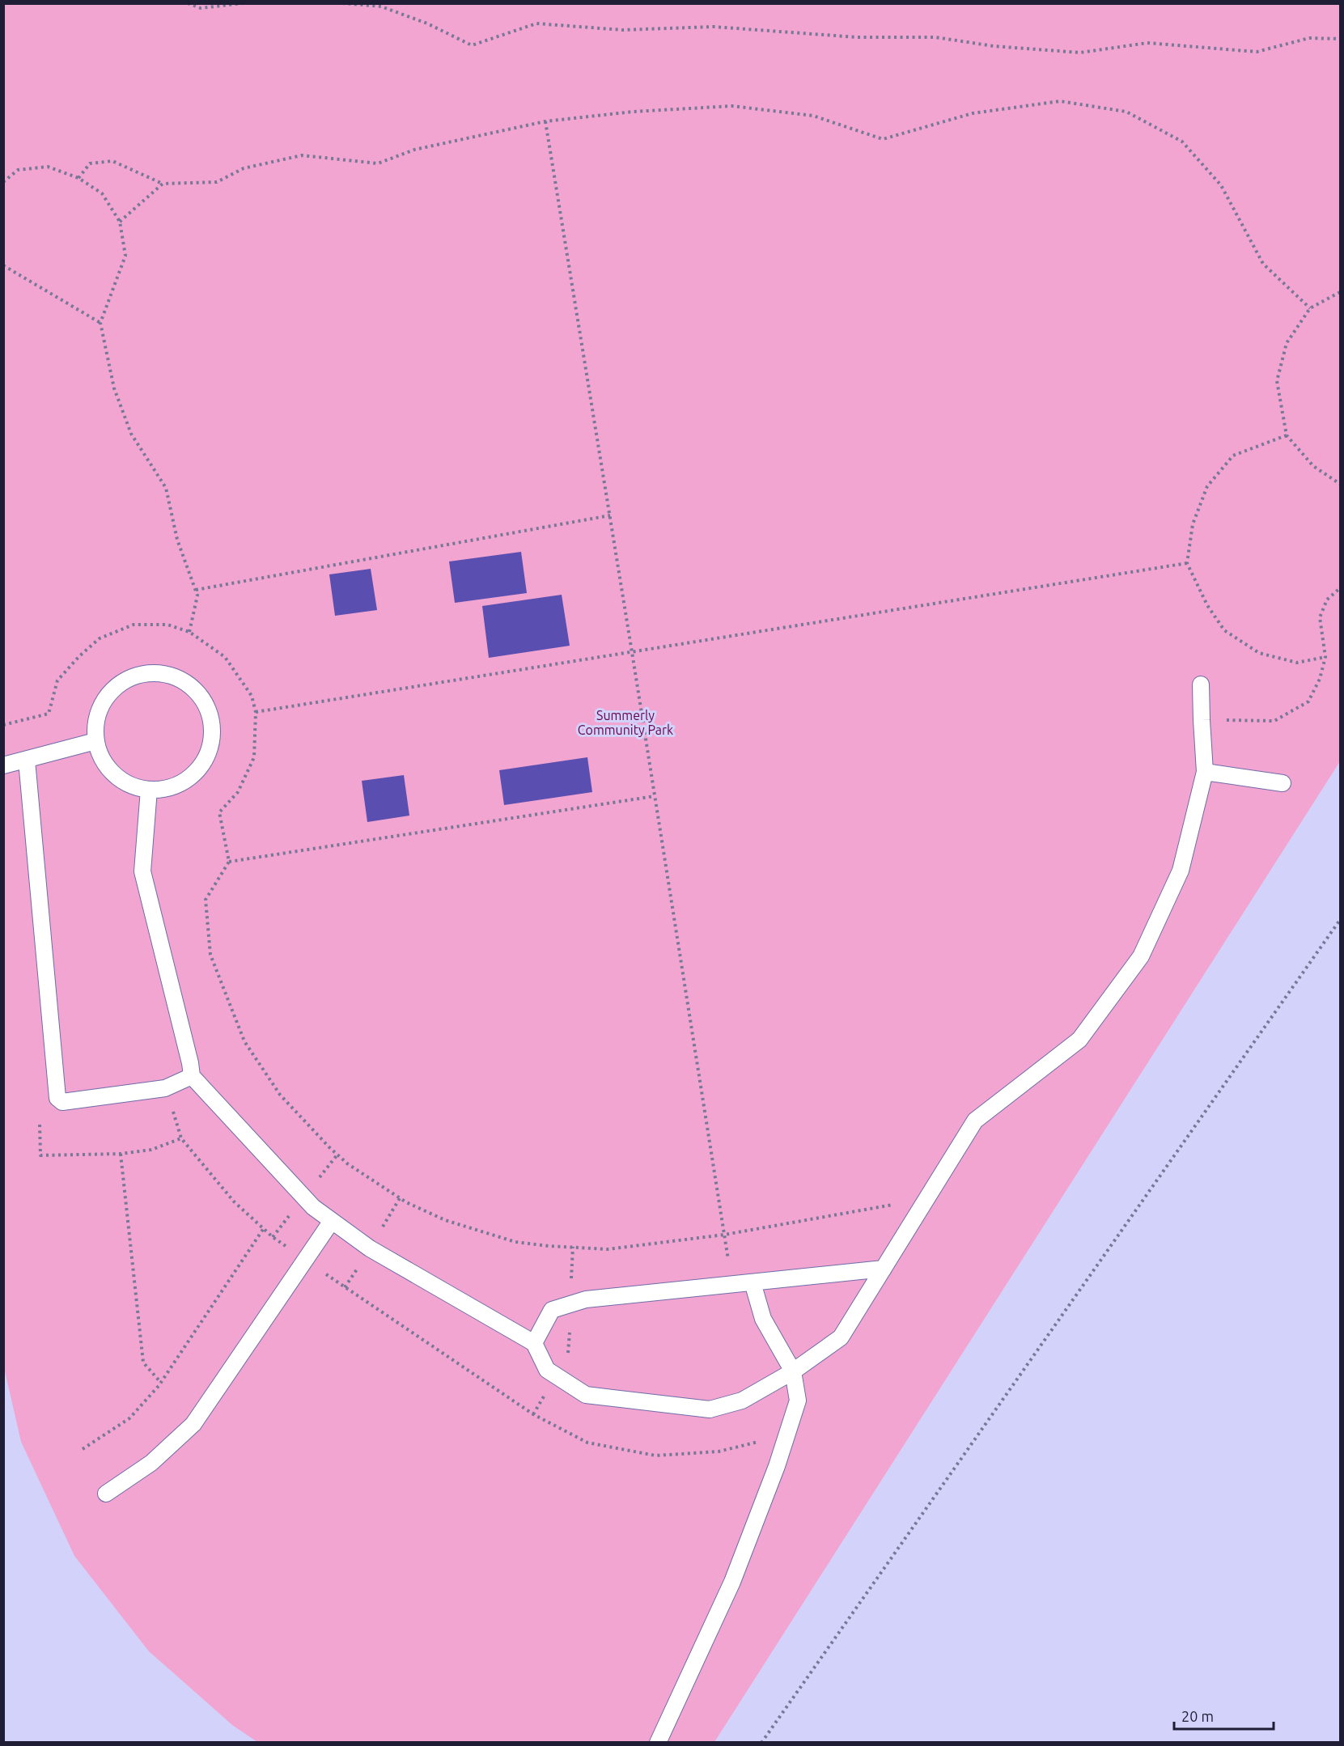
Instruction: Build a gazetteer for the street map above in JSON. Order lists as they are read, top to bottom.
{
  "parks": ["Summerly Community Park"],
  "scale_bar": "20 m"
}
